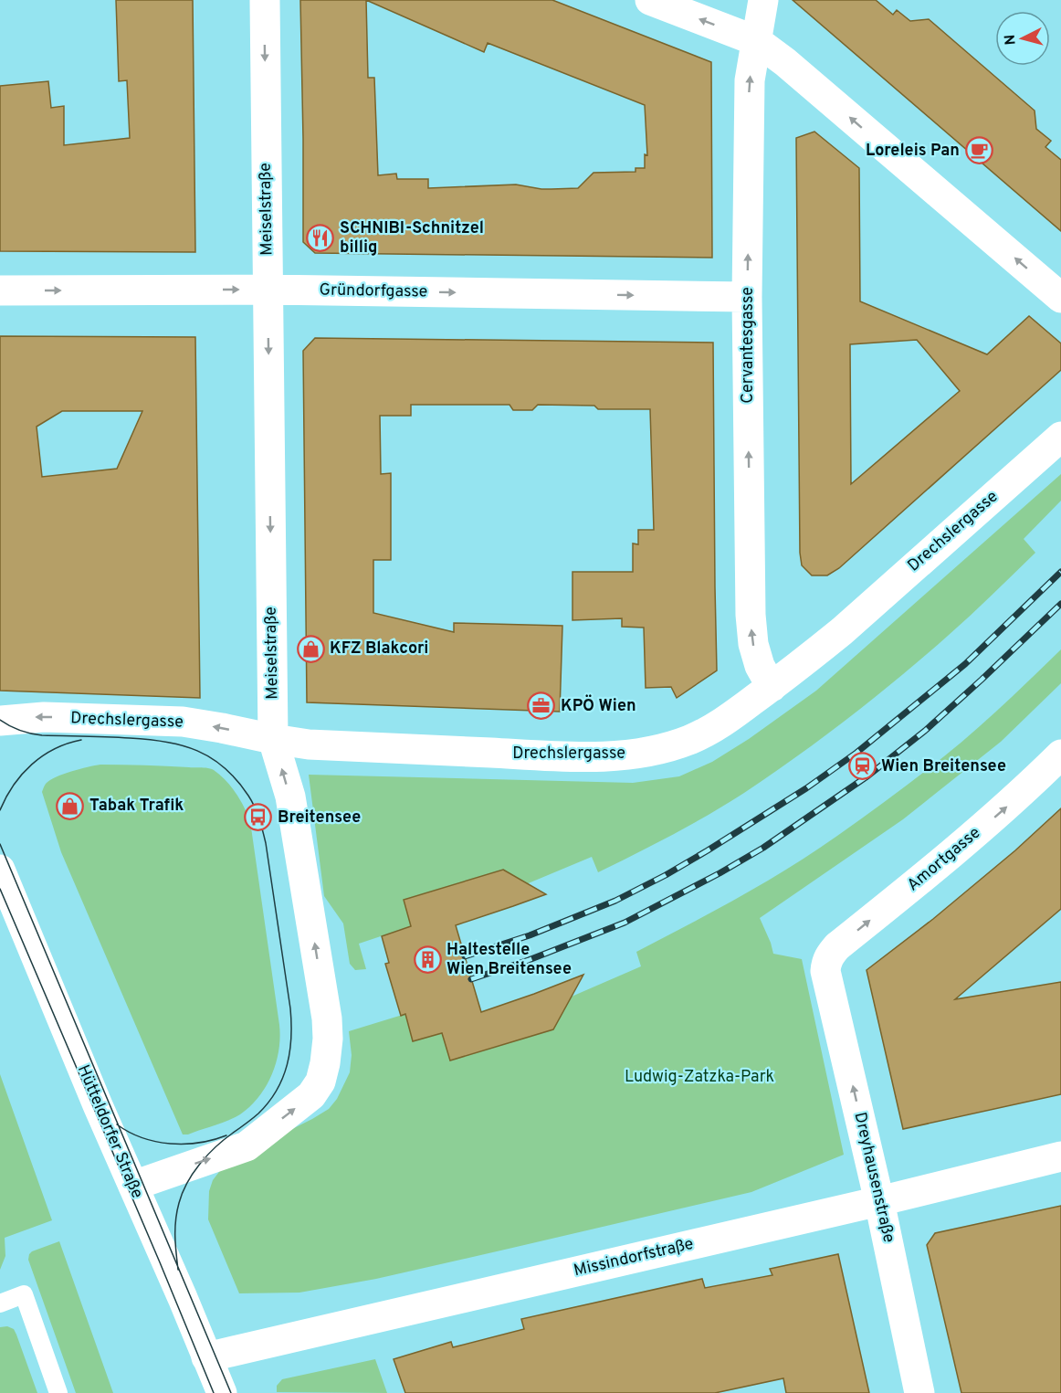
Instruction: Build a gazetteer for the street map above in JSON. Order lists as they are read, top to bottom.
{
  "streets": {
    "street": [
      "Meiselstraße",
      "Gründorfgasse",
      "Cervantesgasse",
      "Drechslergasse",
      "Amortgasse",
      "Hütteldorfer Straße",
      "Dreyhausenstraße",
      "Missindorfstraße"
    ]
  },
  "crossings": [
    ["Meiselstraße", "Gründorfgasse"],
    ["Meiselstraße", "Drechslergasse"],
    ["Meiselstraße", "Hütteldorfer Straße"],
    ["Gründorfgasse", "Cervantesgasse"],
    ["Cervantesgasse", "Drechslergasse"],
    ["Amortgasse", "Dreyhausenstraße"],
    ["Hütteldorfer Straße", "Missindorfstraße"],
    ["Dreyhausenstraße", "Missindorfstraße"]
  ],
  "one_way": [
    "Gründorfgasse",
    "Cervantesgasse",
    "Amortgasse",
    "Dreyhausenstraße"
  ],
  "parks": ["Ludwig-Zatzka-Park"],
  "places": {
    "cafe": ["Loreleis Pan"],
    "restaurant": ["SCHNIBI-Schnitzel billig"],
    "shop": ["KFZ Blakcori", "Tabak Trafik"],
    "office": ["KPÖ Wien"],
    "station": ["Wien Breitensee"],
    "bus stop": ["Breitensee"],
    "building": ["Haltestelle Wien Breitensee"]
  },
  "north": "left"
}
